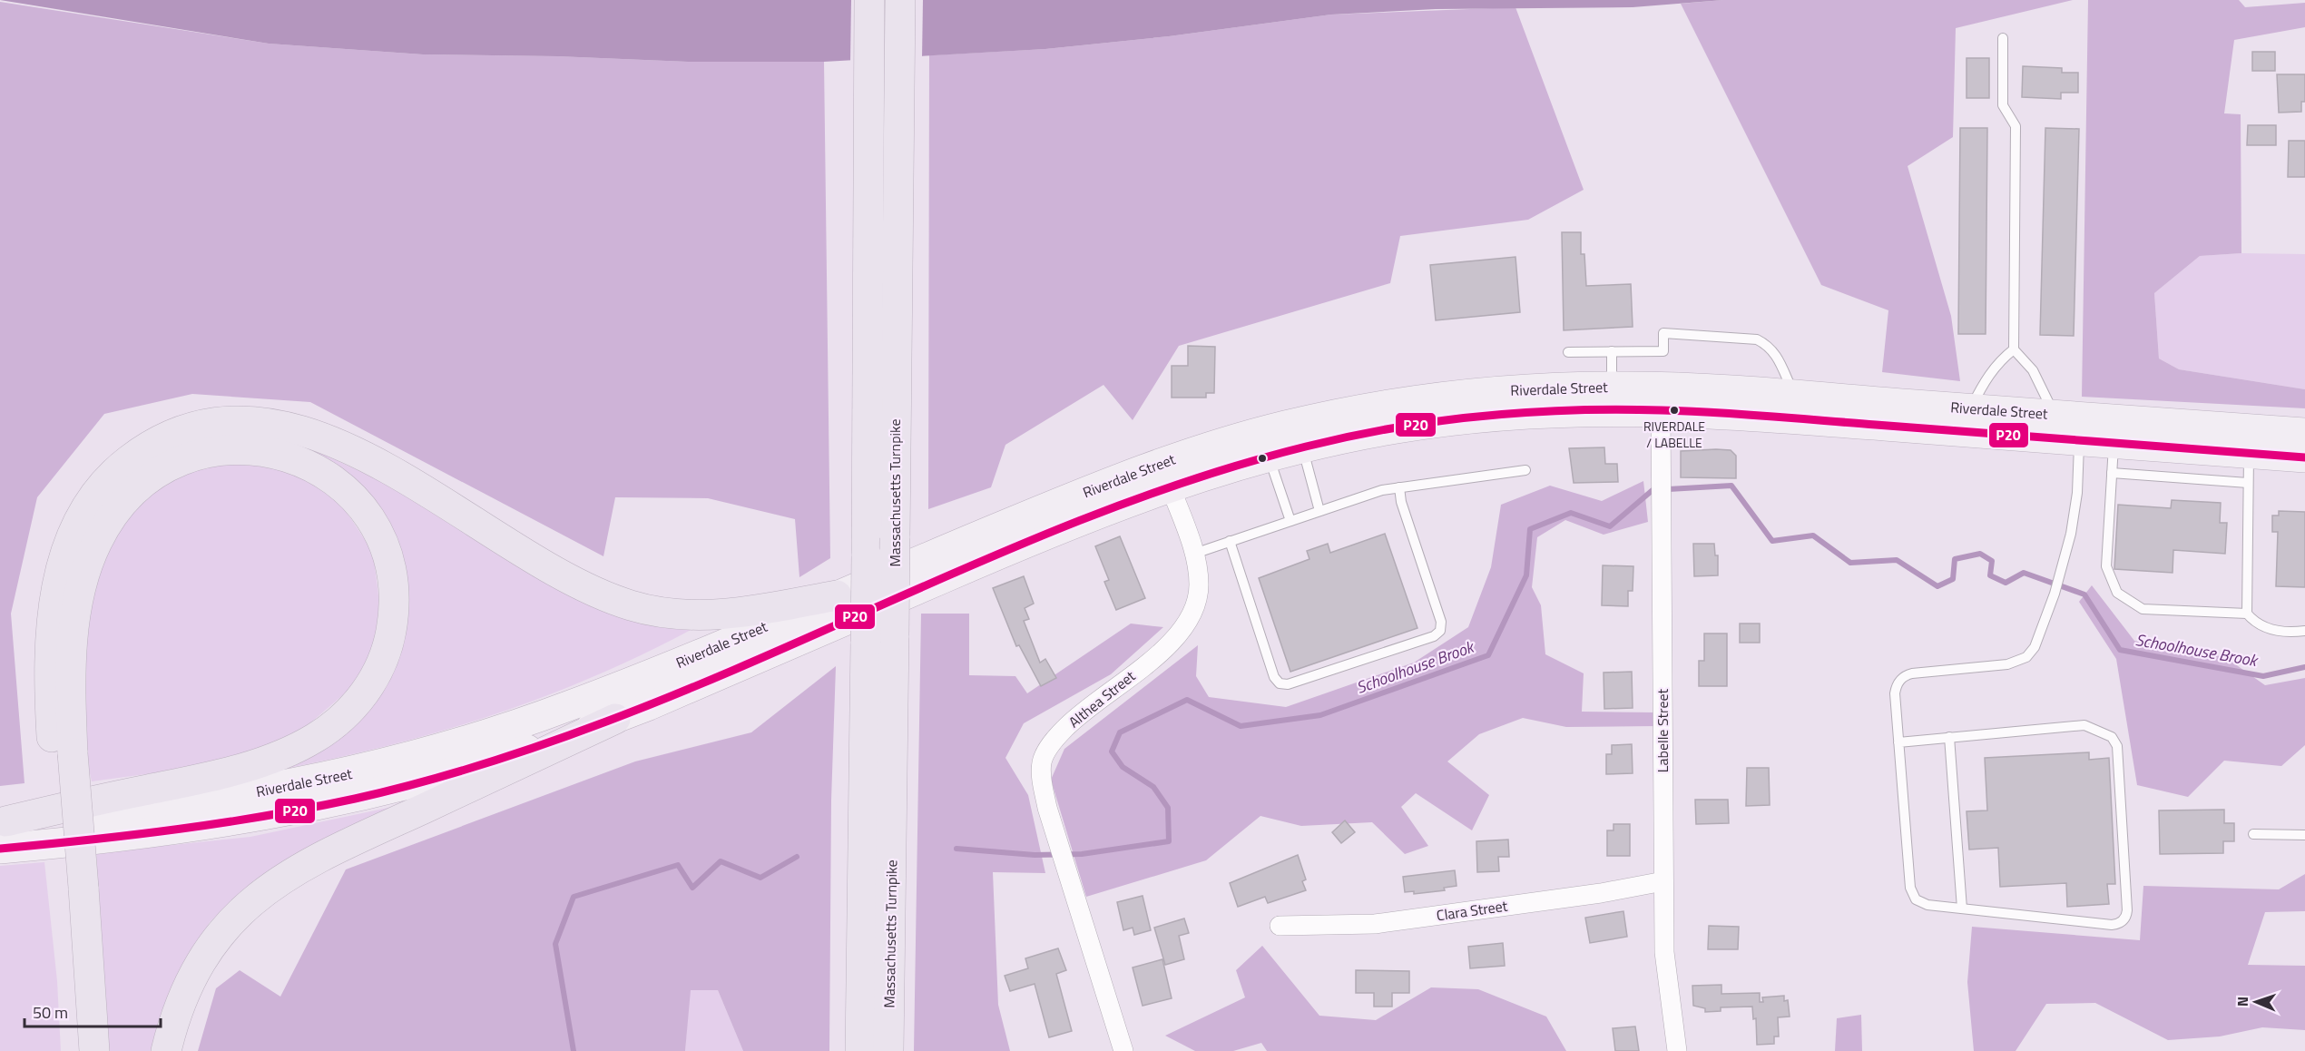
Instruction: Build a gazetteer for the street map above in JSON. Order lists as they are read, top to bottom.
{
  "streets": {
    "highway": ["Massachusetts Turnpike"],
    "main road": ["Riverdale Street"],
    "street": ["Althea Street", "Labelle Street", "Clara Street"]
  },
  "crossings": [
    ["Riverdale Street", "Althea Street"],
    ["Riverdale Street", "Labelle Street"],
    ["Labelle Street", "Clara Street"]
  ],
  "water": ["Schoolhouse Brook"],
  "places": ["RIVERDALE / LABELLE"],
  "lines": ["transit line P20"],
  "scale_bar": "50 m",
  "north": "left"
}
